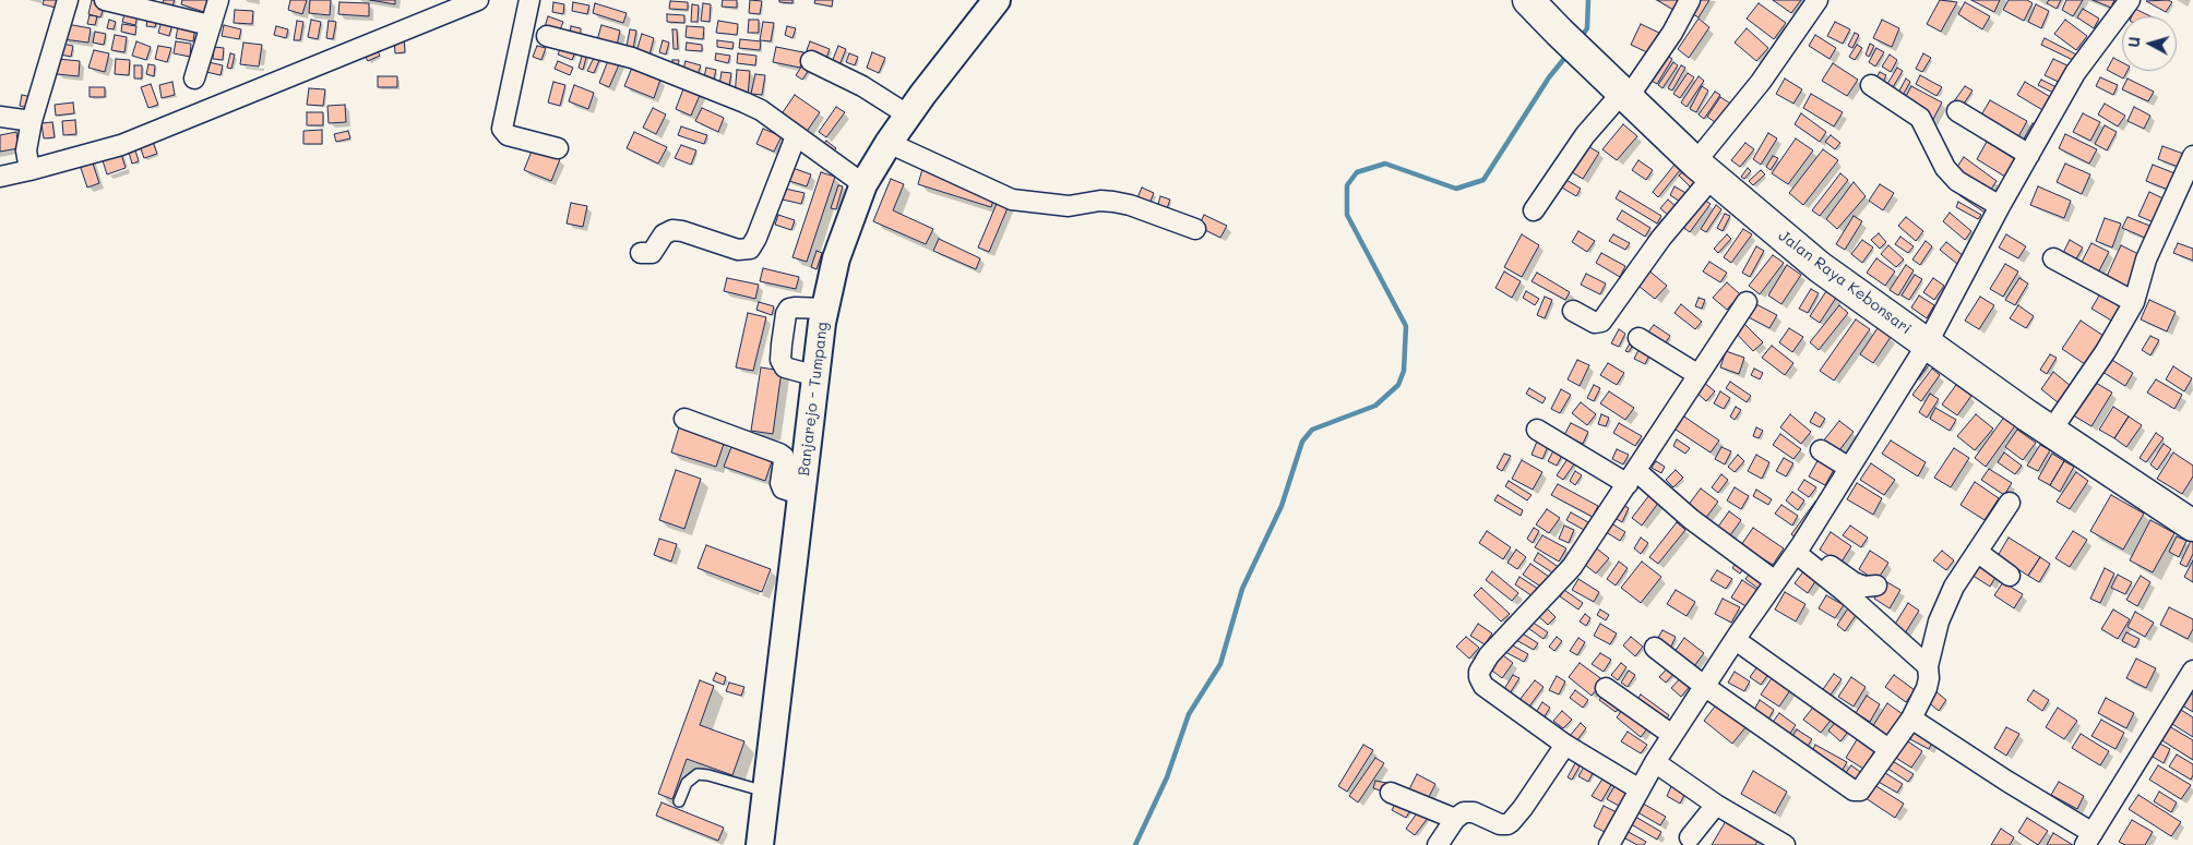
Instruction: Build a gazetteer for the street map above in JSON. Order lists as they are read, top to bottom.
{
  "streets": {
    "main road": ["Jalan Raya Kebonsari", "Banjarejo - Tumpang"]
  },
  "north": "left"
}
